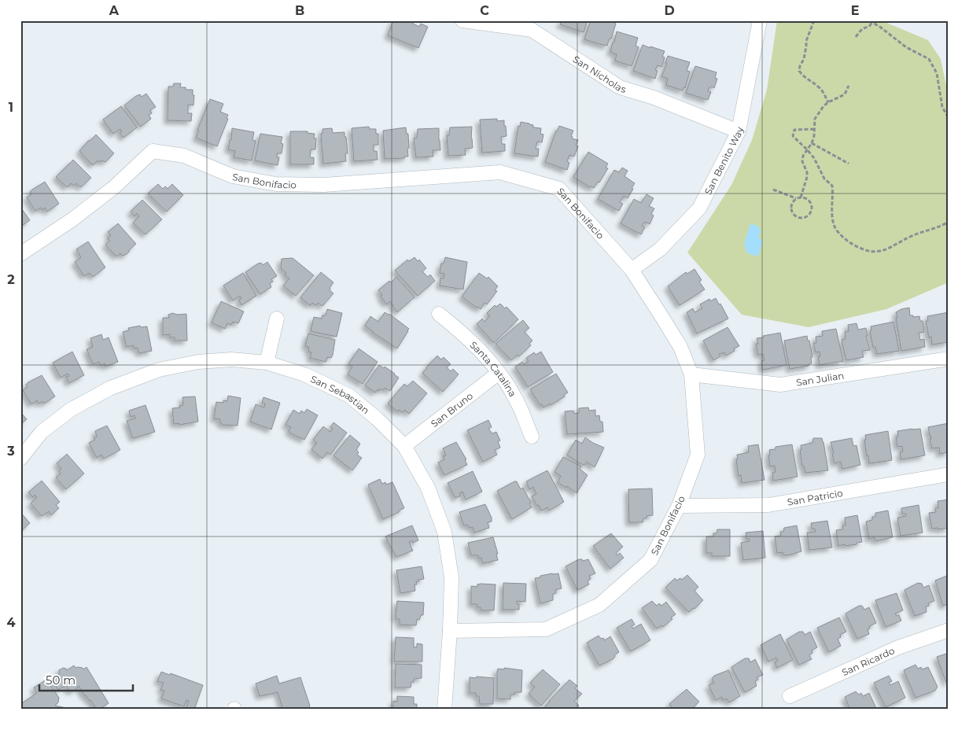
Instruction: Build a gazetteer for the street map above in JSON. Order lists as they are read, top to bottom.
{
  "streets": {
    "street": [
      "San Nicholas",
      "San Benito Way",
      "San Bonifacio",
      "Santa Catalina",
      "San Julian",
      "San Sebastian",
      "San Bruno",
      "San Patricio",
      "San Ricardo"
    ]
  },
  "crossings": [
    ["San Nicholas", "San Benito Way"],
    ["San Benito Way", "San Bonifacio"],
    ["San Bonifacio", "San Julian"],
    ["San Bonifacio", "San Sebastian"],
    ["San Bonifacio", "San Patricio"],
    ["Santa Catalina", "San Bruno"],
    ["San Sebastian", "San Bruno"]
  ],
  "scale_bar": "50 m",
  "grid": {
    "columns": [
      "A",
      "B",
      "C",
      "D",
      "E"
    ],
    "rows": [
      "1",
      "2",
      "3",
      "4"
    ]
  }
}
